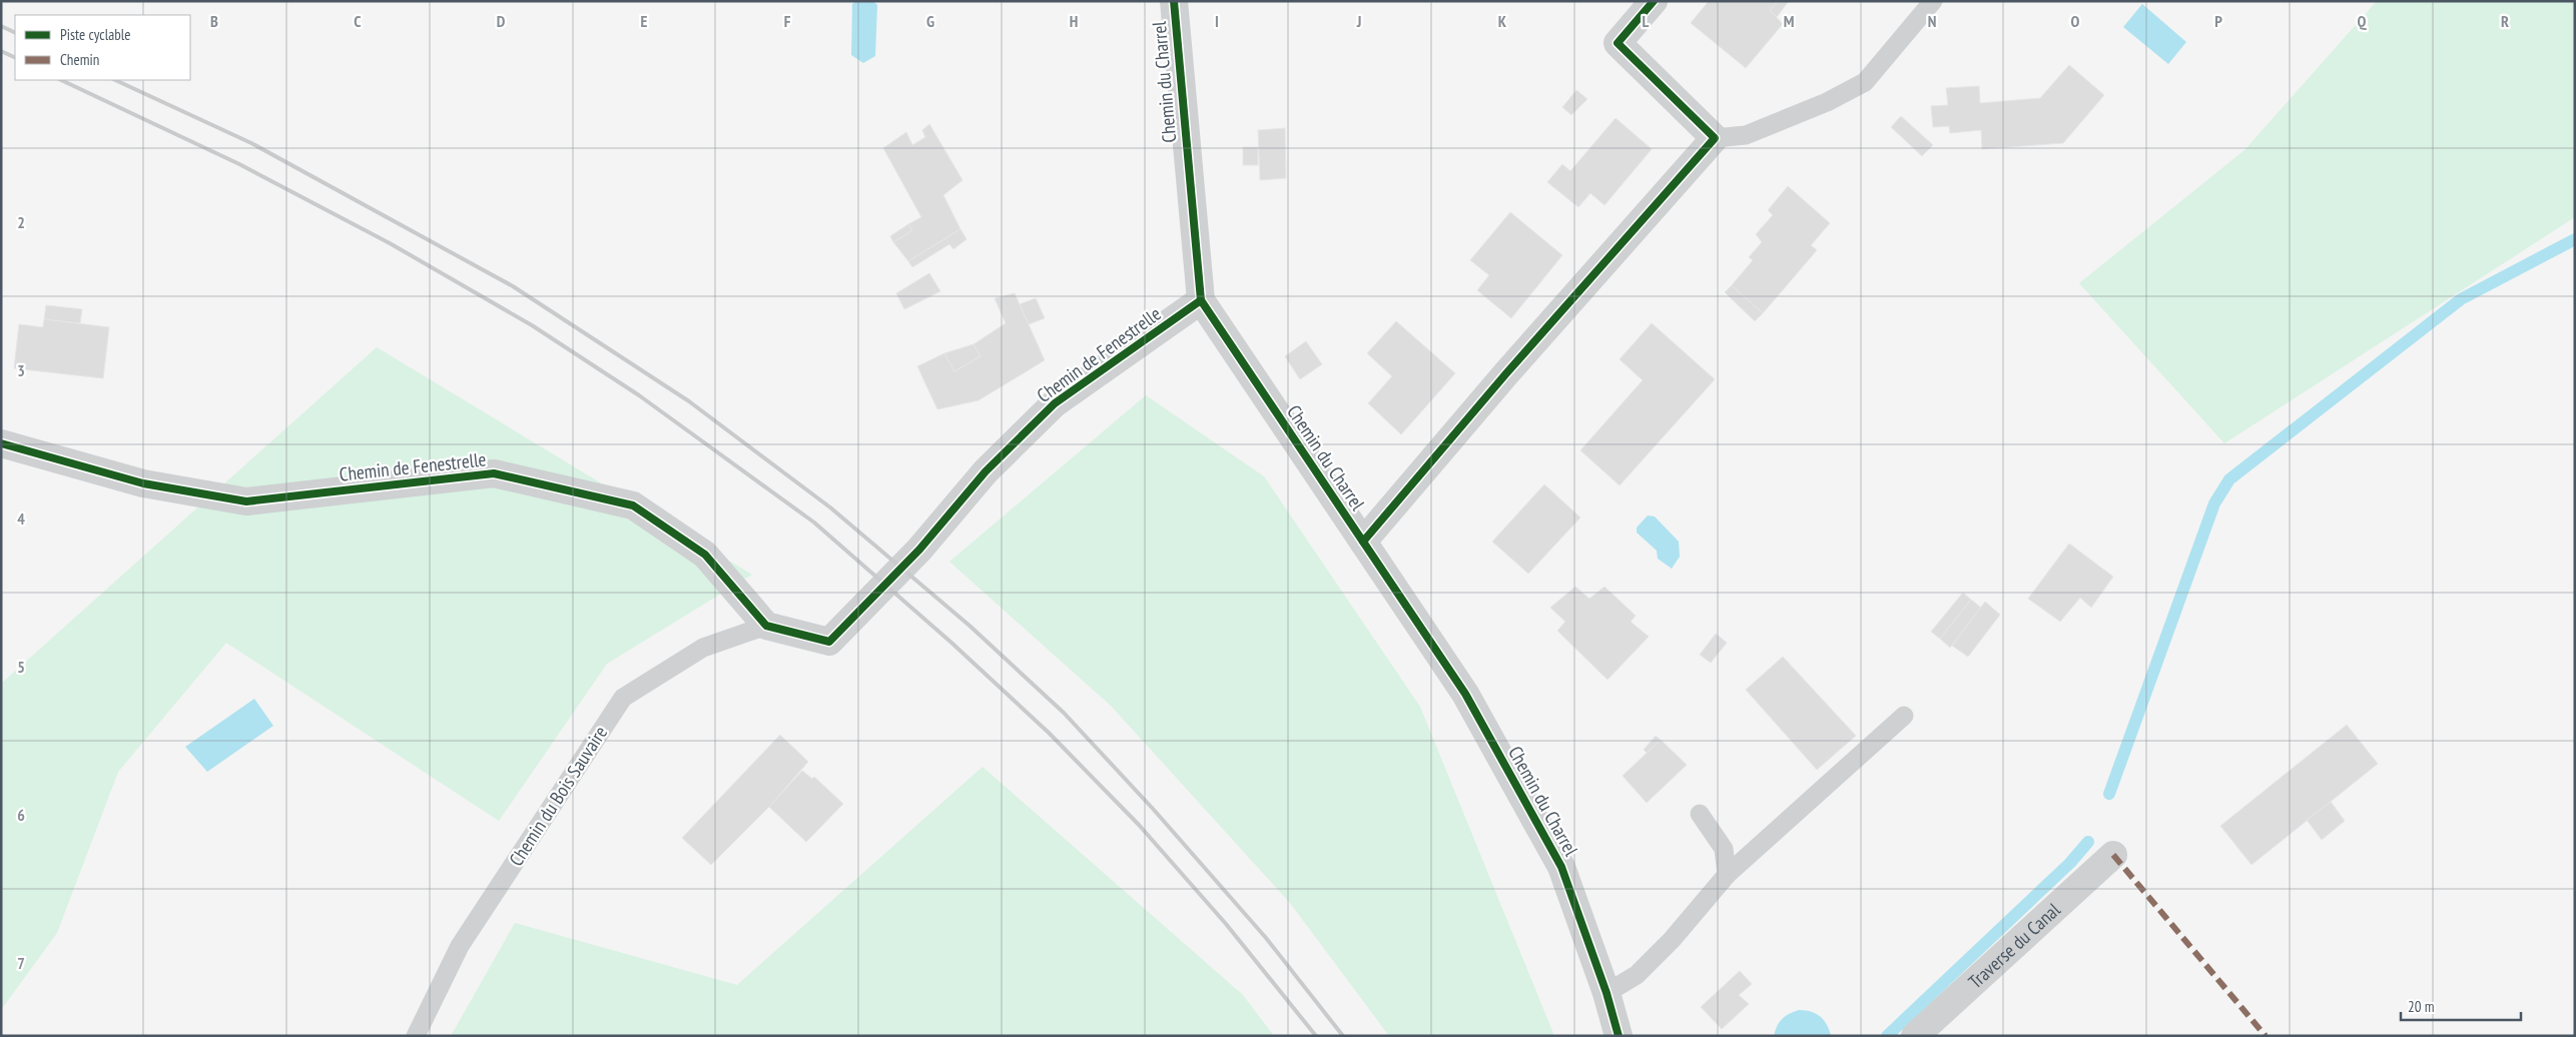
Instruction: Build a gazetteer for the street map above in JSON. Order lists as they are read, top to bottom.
{
  "streets": {
    "street": ["Chemin du Charrel", "Chemin de Fenestrelle", "Traverse du Canal"],
    "lane": ["Chemin du Bois Sauvaire"]
  },
  "crossings": [
    ["Chemin du Charrel", "Chemin de Fenestrelle"],
    ["Chemin de Fenestrelle", "Chemin du Bois Sauvaire"]
  ],
  "legend": ["Piste cyclable", "Chemin"],
  "scale_bar": "20 m",
  "grid": {
    "columns": [
      "B",
      "C",
      "D",
      "E",
      "F",
      "G",
      "H",
      "I",
      "J",
      "K",
      "L",
      "M",
      "N",
      "O",
      "P",
      "Q",
      "R"
    ],
    "rows": [
      "2",
      "3",
      "4",
      "5",
      "6",
      "7"
    ]
  }
}
